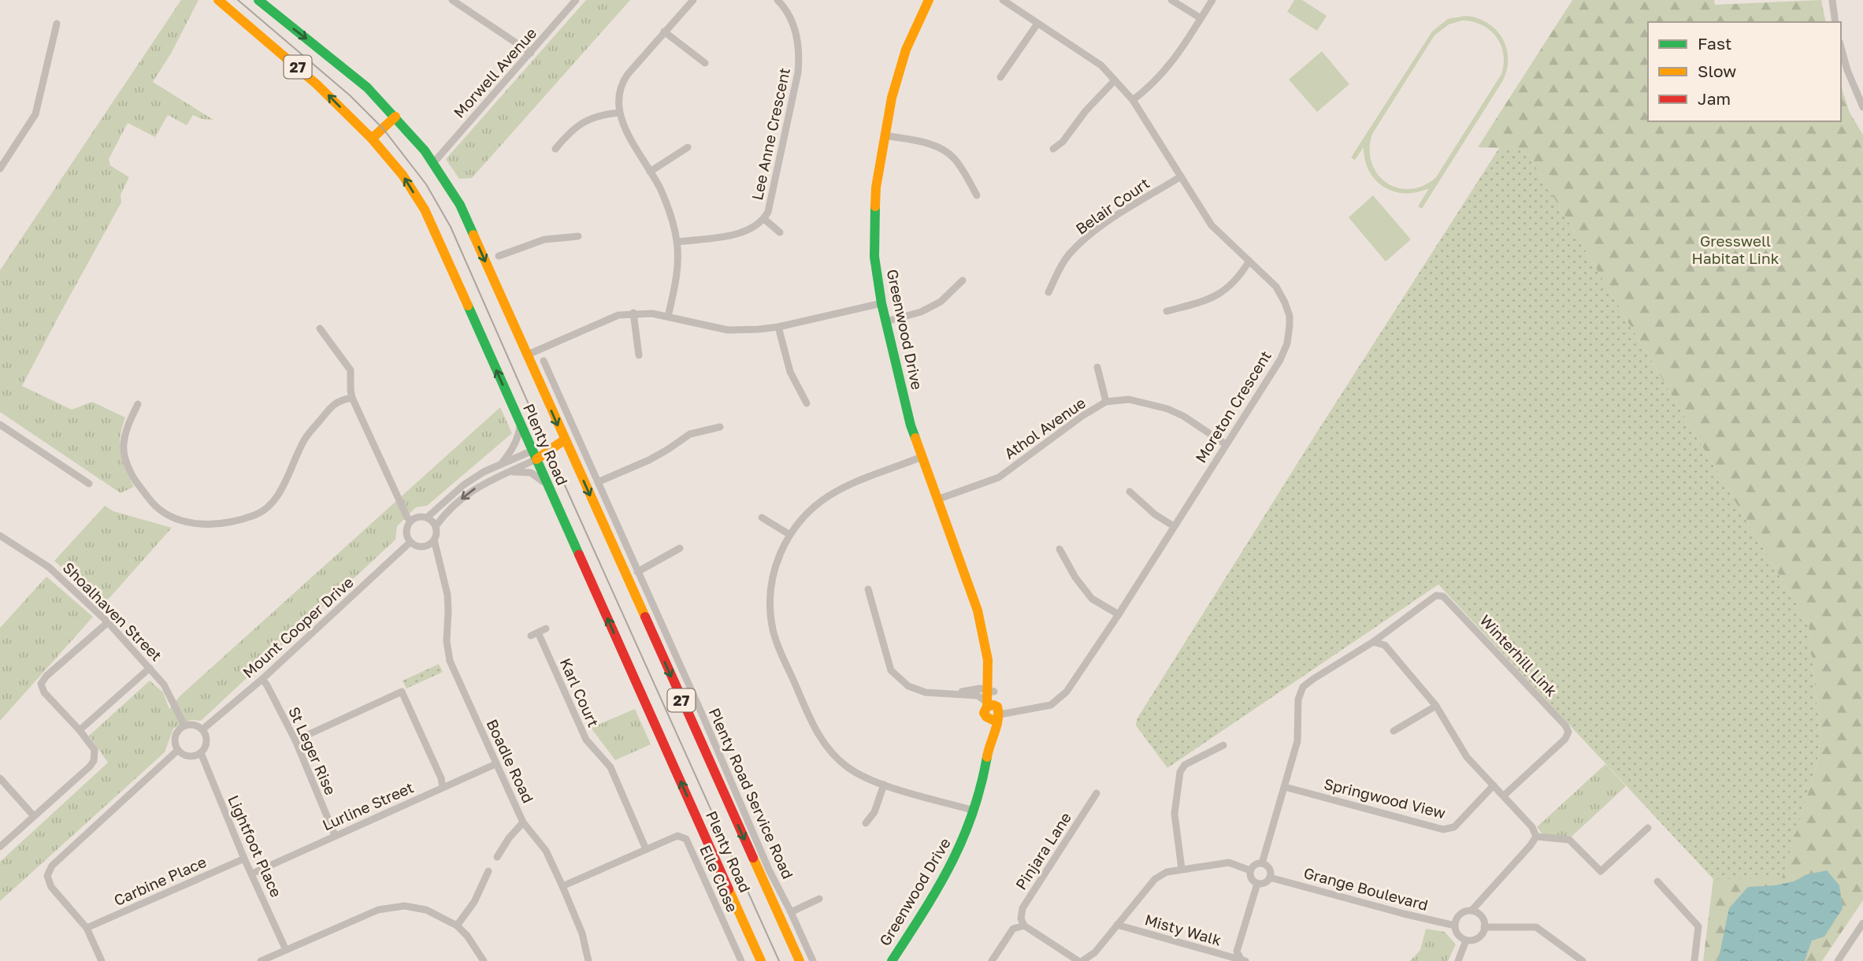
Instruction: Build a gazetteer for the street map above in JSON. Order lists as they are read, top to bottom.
{
  "streets": {
    "main road": ["27", "Greenwood Drive", "Plenty Road"],
    "street": [
      "Morwell Avenue",
      "Lee Anne Crescent",
      "Belair Court",
      "Moreton Crescent",
      "Athol Avenue",
      "Shoalhaven Street",
      "Mount Cooper Drive",
      "Winterhill Link",
      "Karl Court",
      "St Leger Rise",
      "Boadle Road",
      "Plenty Road Service Road",
      "Springwood View",
      "Lurline Street",
      "Lightfoot Place",
      "Pinjara Lane",
      "Elle Close",
      "Carbine Place",
      "Grange Boulevard",
      "Misty Walk"
    ]
  },
  "crossings": [
    ["Morwell Avenue", "Plenty Road"],
    ["Belair Court", "Moreton Crescent"],
    ["Greenwood Drive", "Moreton Crescent"],
    ["Greenwood Drive", "Athol Avenue"],
    ["Moreton Crescent", "Athol Avenue"],
    ["Shoalhaven Street", "Mount Cooper Drive"],
    ["Shoalhaven Street", "Lightfoot Place"],
    ["Mount Cooper Drive", "St Leger Rise"],
    ["Mount Cooper Drive", "Boadle Road"],
    ["Mount Cooper Drive", "Lightfoot Place"],
    ["Karl Court", "Elle Close"],
    ["St Leger Rise", "Lurline Street"],
    ["Boadle Road", "Lurline Street"],
    ["Boadle Road", "Elle Close"],
    ["Lurline Street", "Lightfoot Place"],
    ["Lightfoot Place", "Carbine Place"]
  ],
  "parks": ["Gresswell Habitat Link"],
  "legend": ["Fast", "Slow", "Jam"]
}
